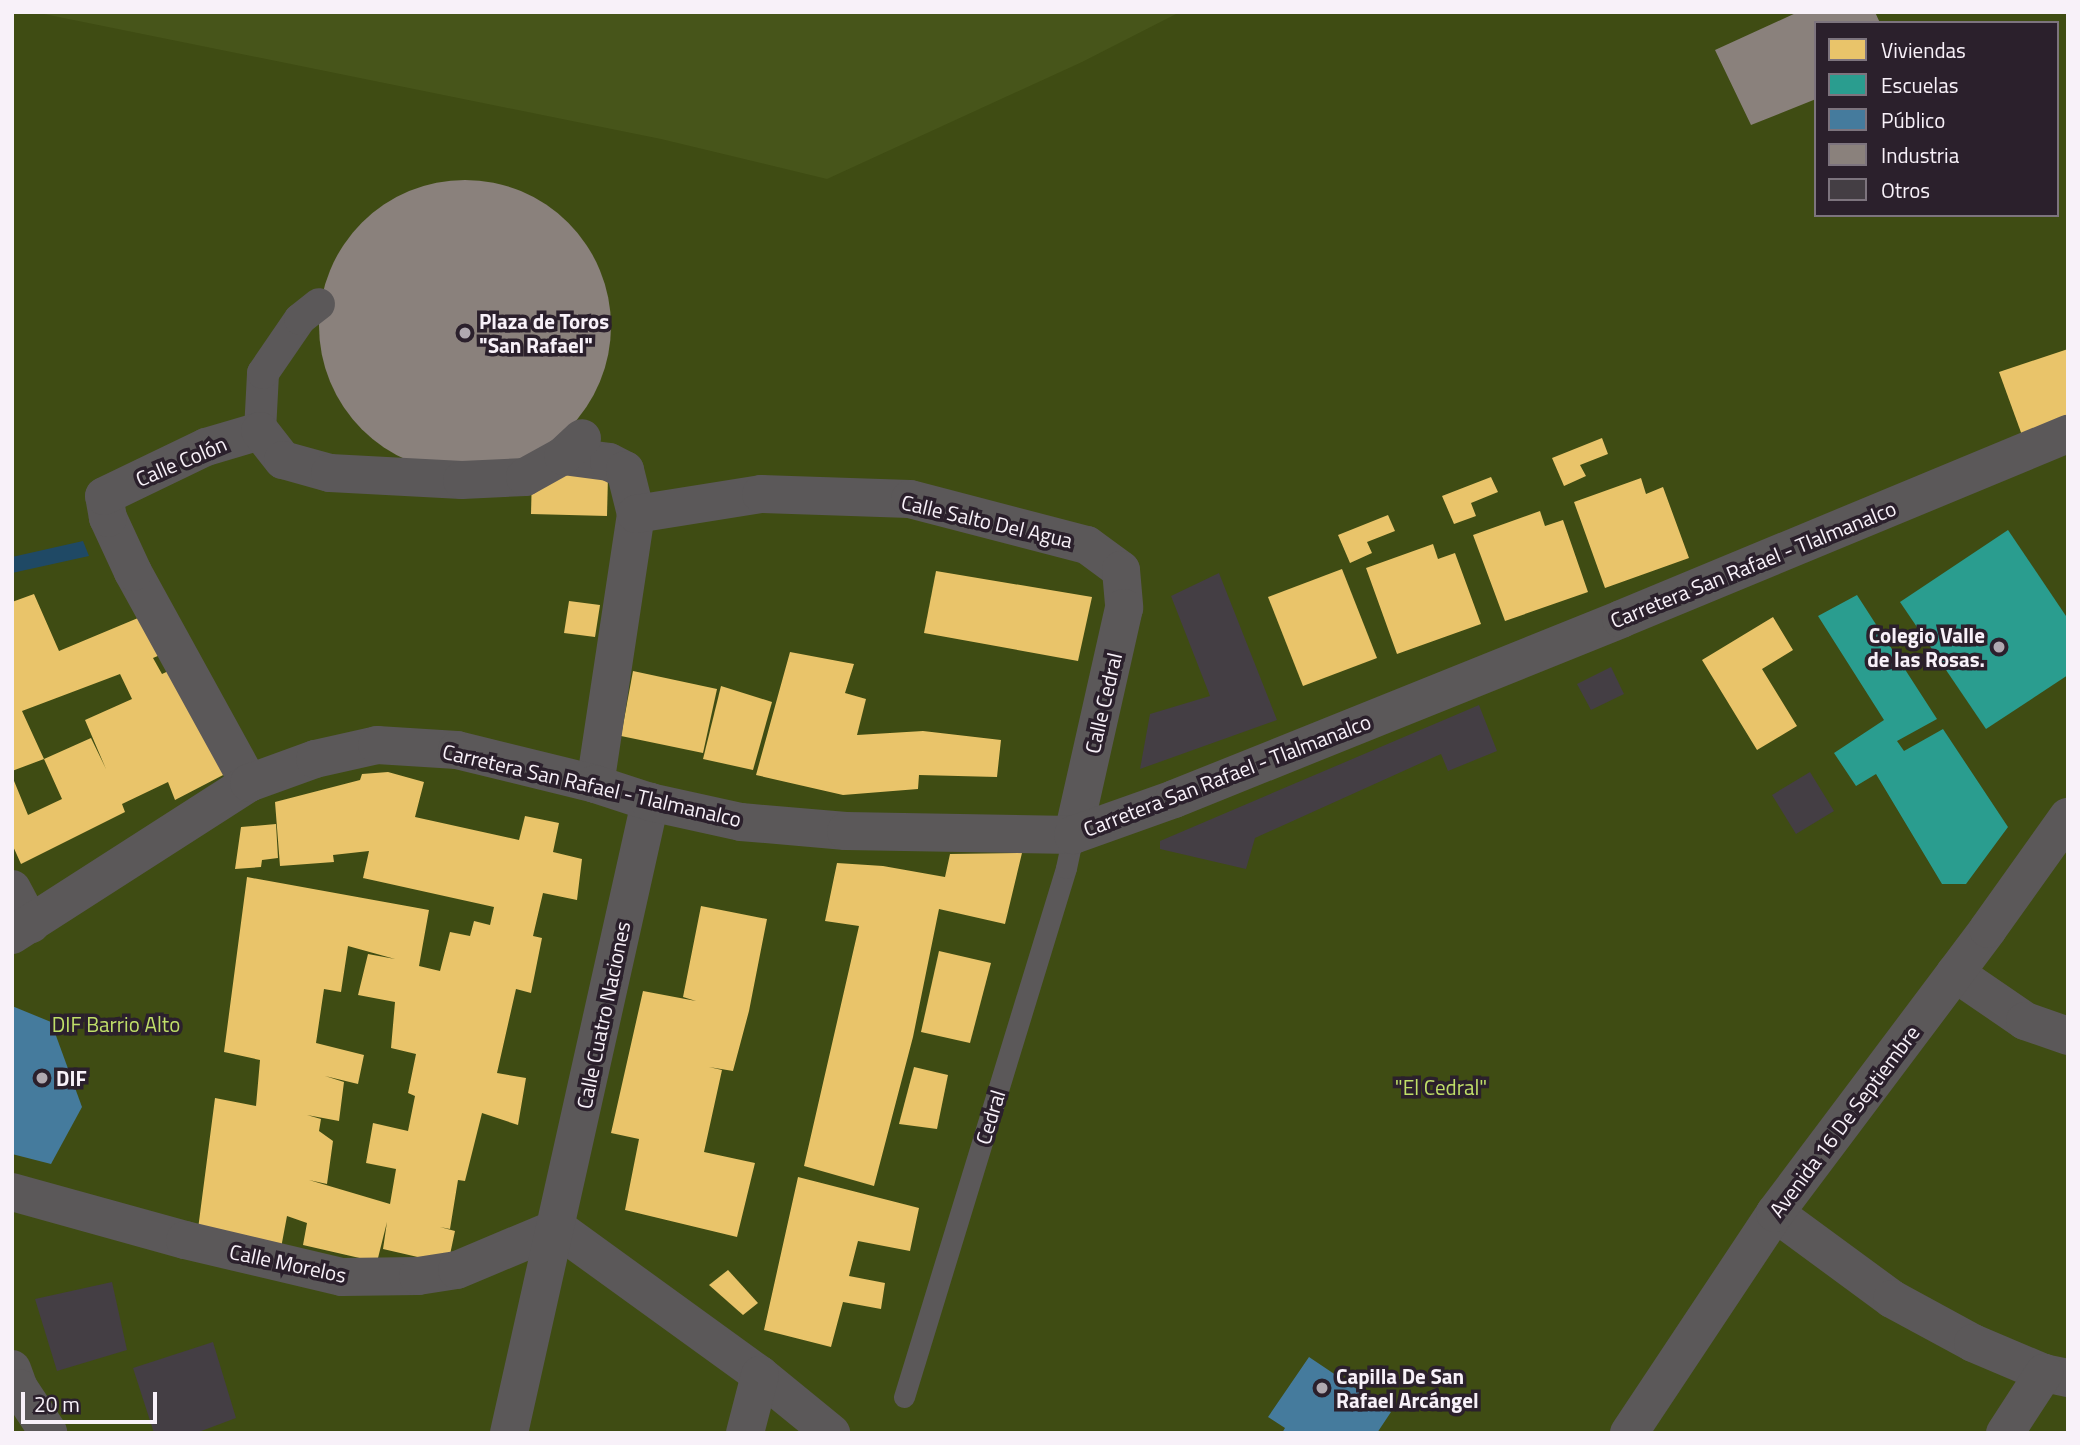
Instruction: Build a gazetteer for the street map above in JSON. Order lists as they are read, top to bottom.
{
  "streets": {
    "street": [
      "Calle Colón",
      "Calle Salto Del Agua",
      "Carretera San Rafael - Tlalmanalco",
      "Calle Cedral",
      "Calle Cuatro Naciones",
      "Avenida 16 De Septiembre",
      "Calle Morelos"
    ],
    "lane": ["Cedral"]
  },
  "crossings": [
    ["Calle Colón", "Carretera San Rafael - Tlalmanalco"],
    ["Calle Salto Del Agua", "Calle Cedral"],
    ["Carretera San Rafael - Tlalmanalco", "Calle Cedral"],
    ["Carretera San Rafael - Tlalmanalco", "Calle Cuatro Naciones"],
    ["Carretera San Rafael - Tlalmanalco", "Cedral"],
    ["Calle Cedral", "Cedral"],
    ["Calle Cuatro Naciones", "Calle Morelos"]
  ],
  "parks": ["DIF Barrio Alto", "\"El Cedral\""],
  "places": [
    "Plaza de Toros \"San Rafael\"",
    "Colegio Valle de las Rosas.",
    "DIF",
    "Capilla De San Rafael Arcángel"
  ],
  "legend": [
    "Viviendas",
    "Escuelas",
    "Público",
    "Industria",
    "Otros"
  ],
  "scale_bar": "20 m"
}
